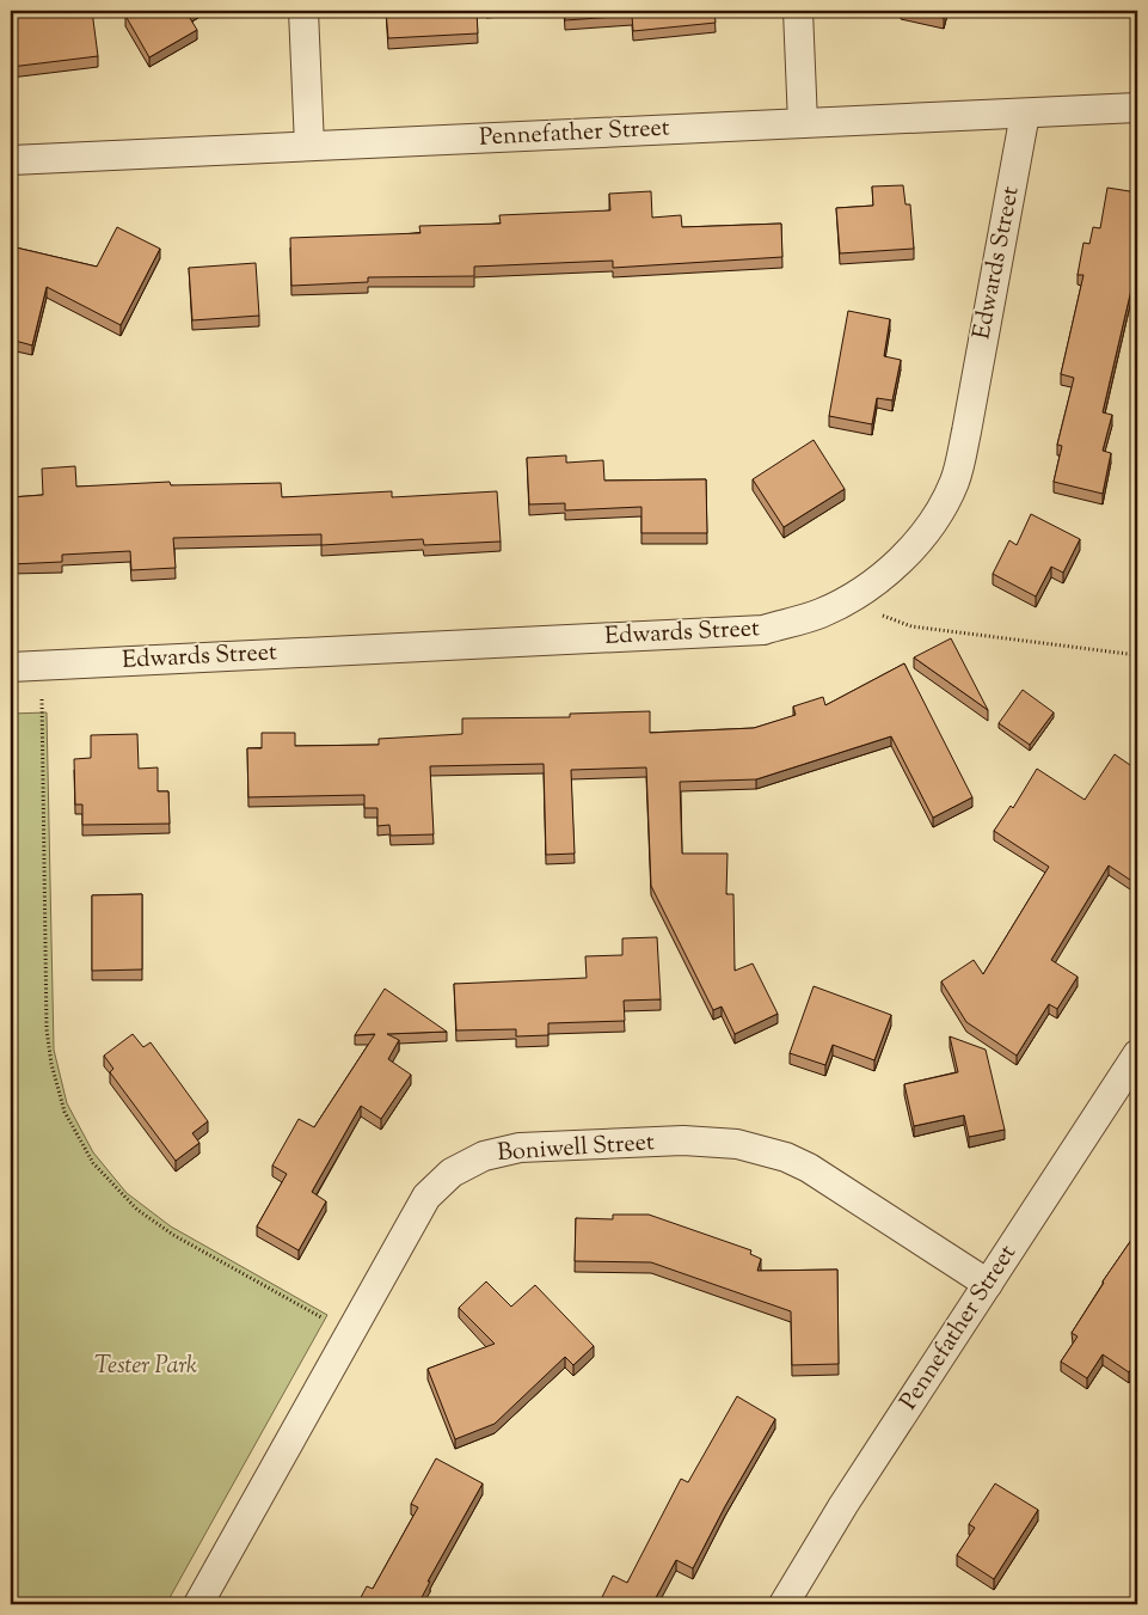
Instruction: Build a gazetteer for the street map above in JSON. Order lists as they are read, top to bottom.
{
  "streets": {
    "street": ["Pennefather Street", "Edwards Street", "Boniwell Street"]
  },
  "crossings": [
    ["Pennefather Street", "Edwards Street"],
    ["Pennefather Street", "Boniwell Street"]
  ],
  "parks": ["Tester Park"]
}
